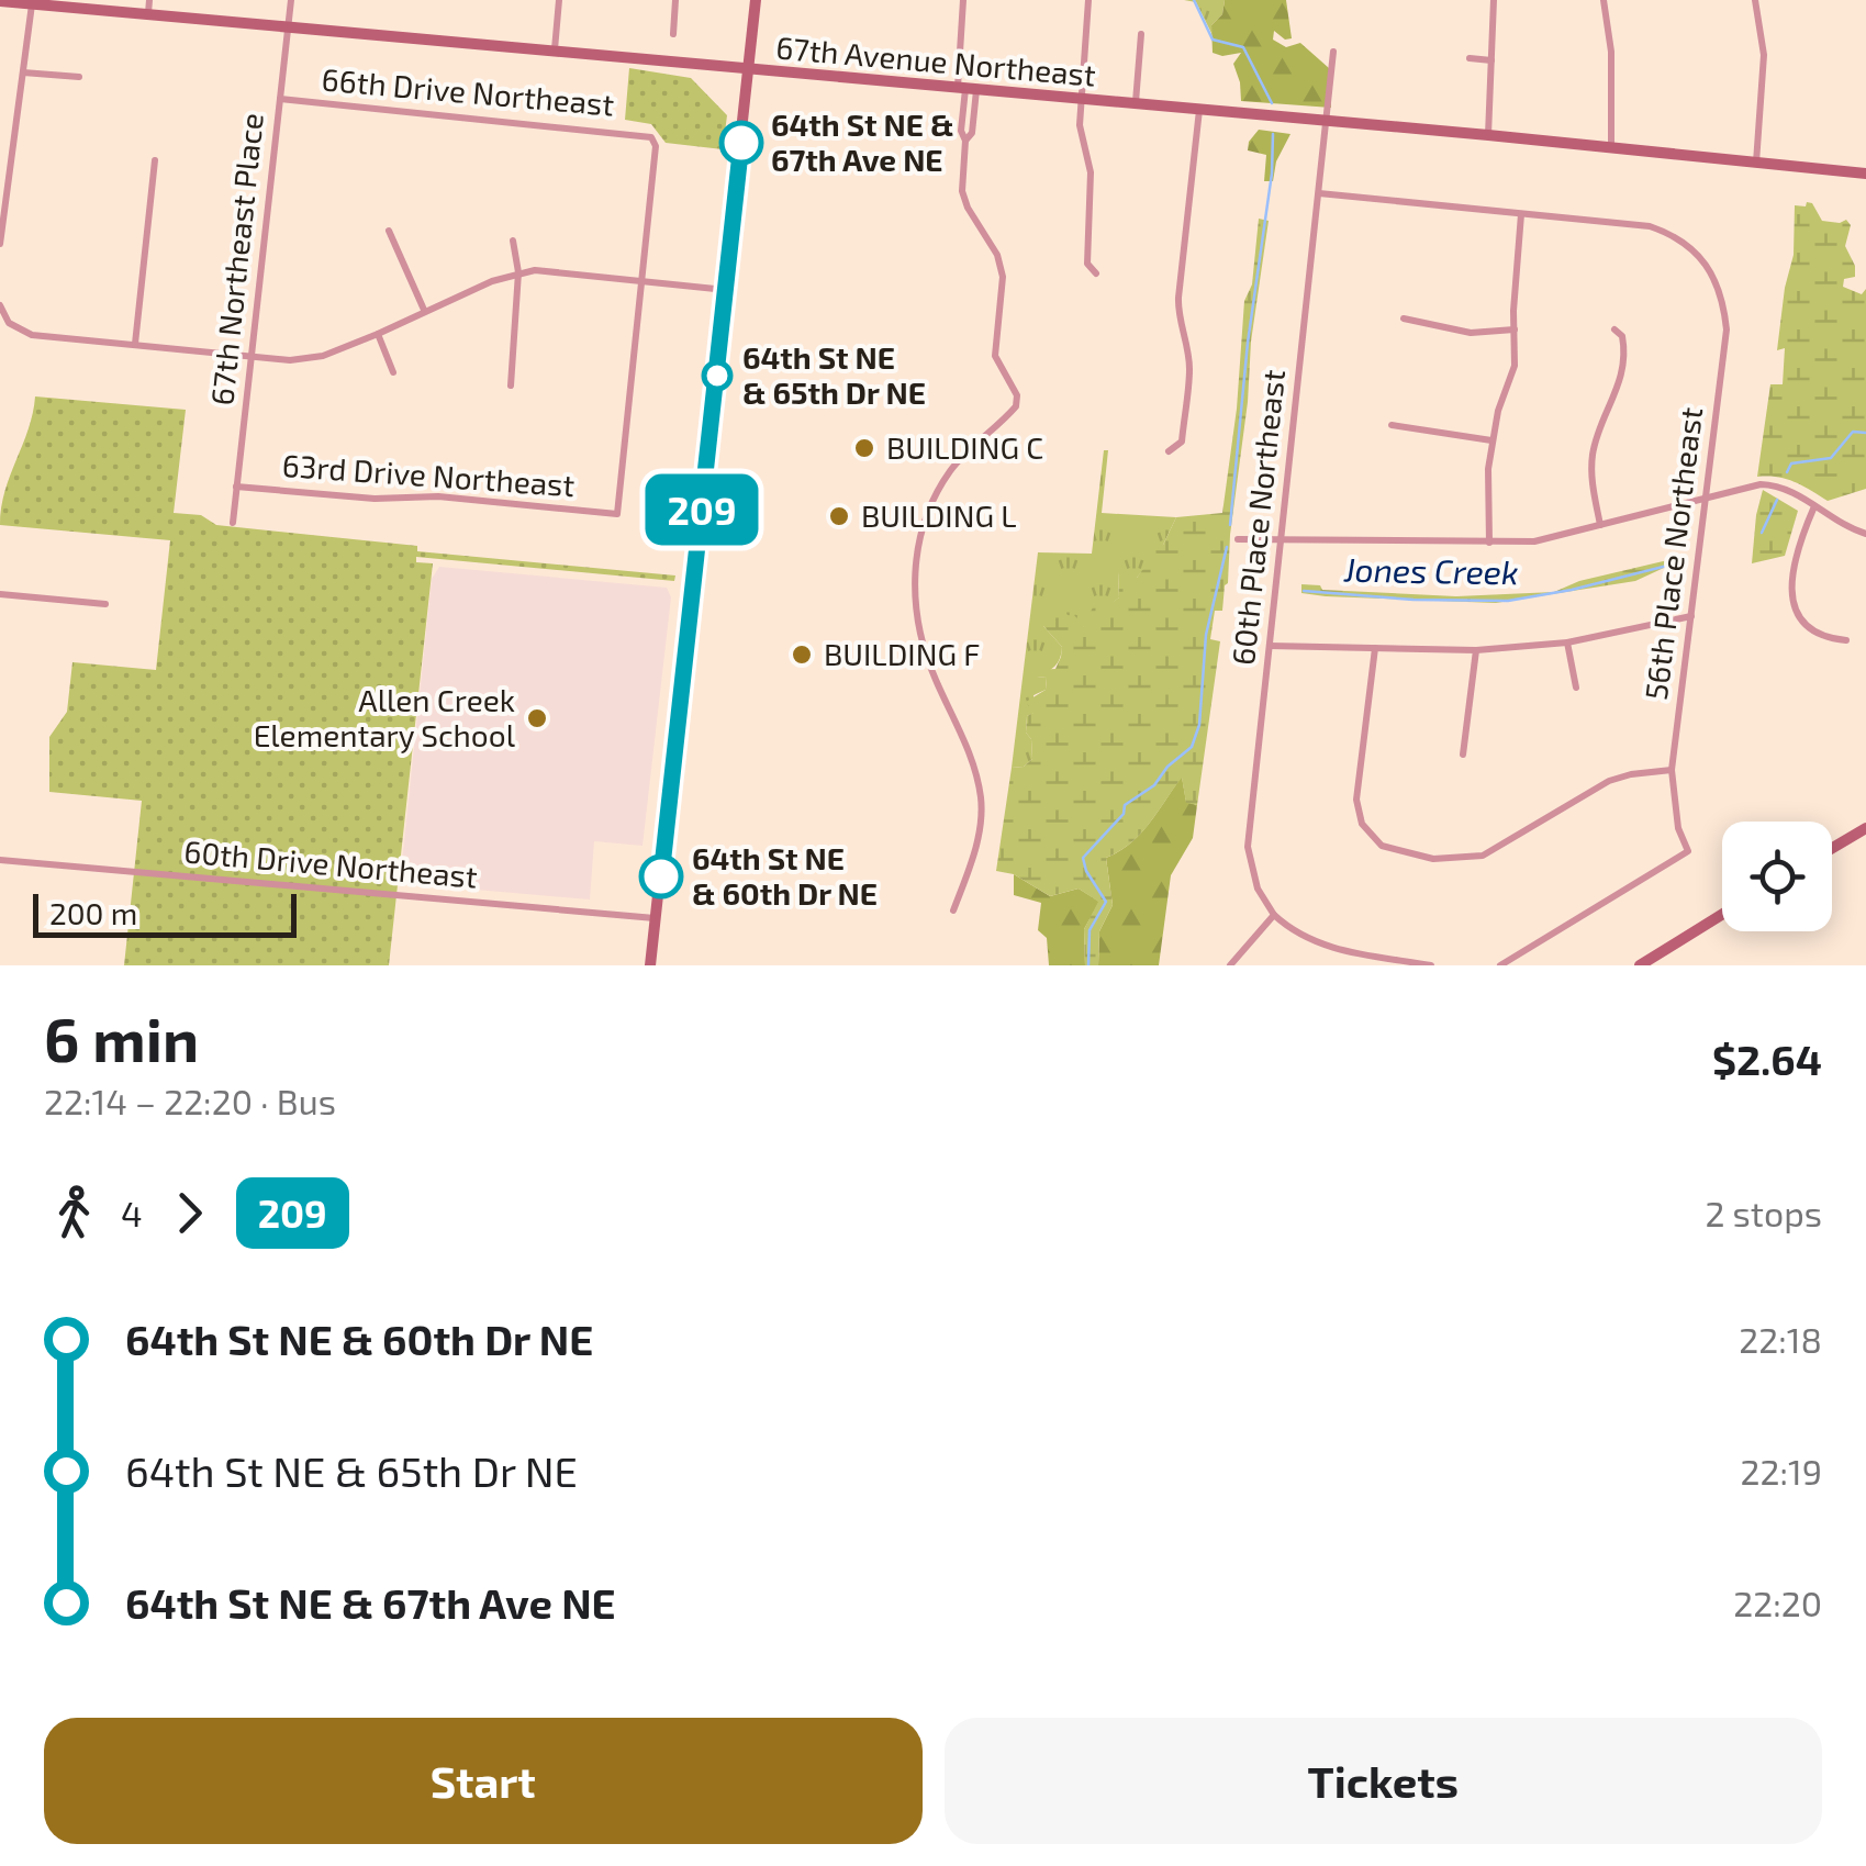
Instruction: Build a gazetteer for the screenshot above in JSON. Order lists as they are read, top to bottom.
{
  "streets": {
    "main road": ["67th Avenue Northeast"],
    "street": [
      "66th Drive Northeast",
      "67th Northeast Place",
      "63rd Drive Northeast",
      "60th Place Northeast",
      "56th Place Northeast",
      "60th Drive Northeast"
    ]
  },
  "crossings": [
    ["67th Avenue Northeast", "67th Northeast Place"],
    ["67th Avenue Northeast", "60th Place Northeast"],
    ["66th Drive Northeast", "67th Northeast Place"],
    ["66th Drive Northeast", "63rd Drive Northeast"],
    ["67th Northeast Place", "63rd Drive Northeast"]
  ],
  "water": ["Jones Creek"],
  "places": [
    "64th St NE & 67th Ave NE",
    "64th St NE & 65th Dr NE",
    "BUILDING C",
    "BUILDING L",
    "BUILDING F",
    "Allen Creek Elementary School",
    "64th St NE & 60th Dr NE"
  ],
  "lines": ["bus line 209"],
  "scale_bar": "200 m",
  "page": {
    "on_map": "209",
    "scale": "200 m",
    "heading": ["6 min", "22:14 – 22:20 · Bus", "$2.64"],
    "legs": ["4", "209", "2 stops"],
    "list": [
      {
        "name": "64th St NE & 60th Dr NE",
        "value": "22:18"
      },
      {
        "name": "64th St NE & 65th Dr NE",
        "value": "22:19"
      },
      {
        "name": "64th St NE & 67th Ave NE",
        "value": "22:20"
      }
    ],
    "buttons": ["Start", "Tickets"]
  }
}
